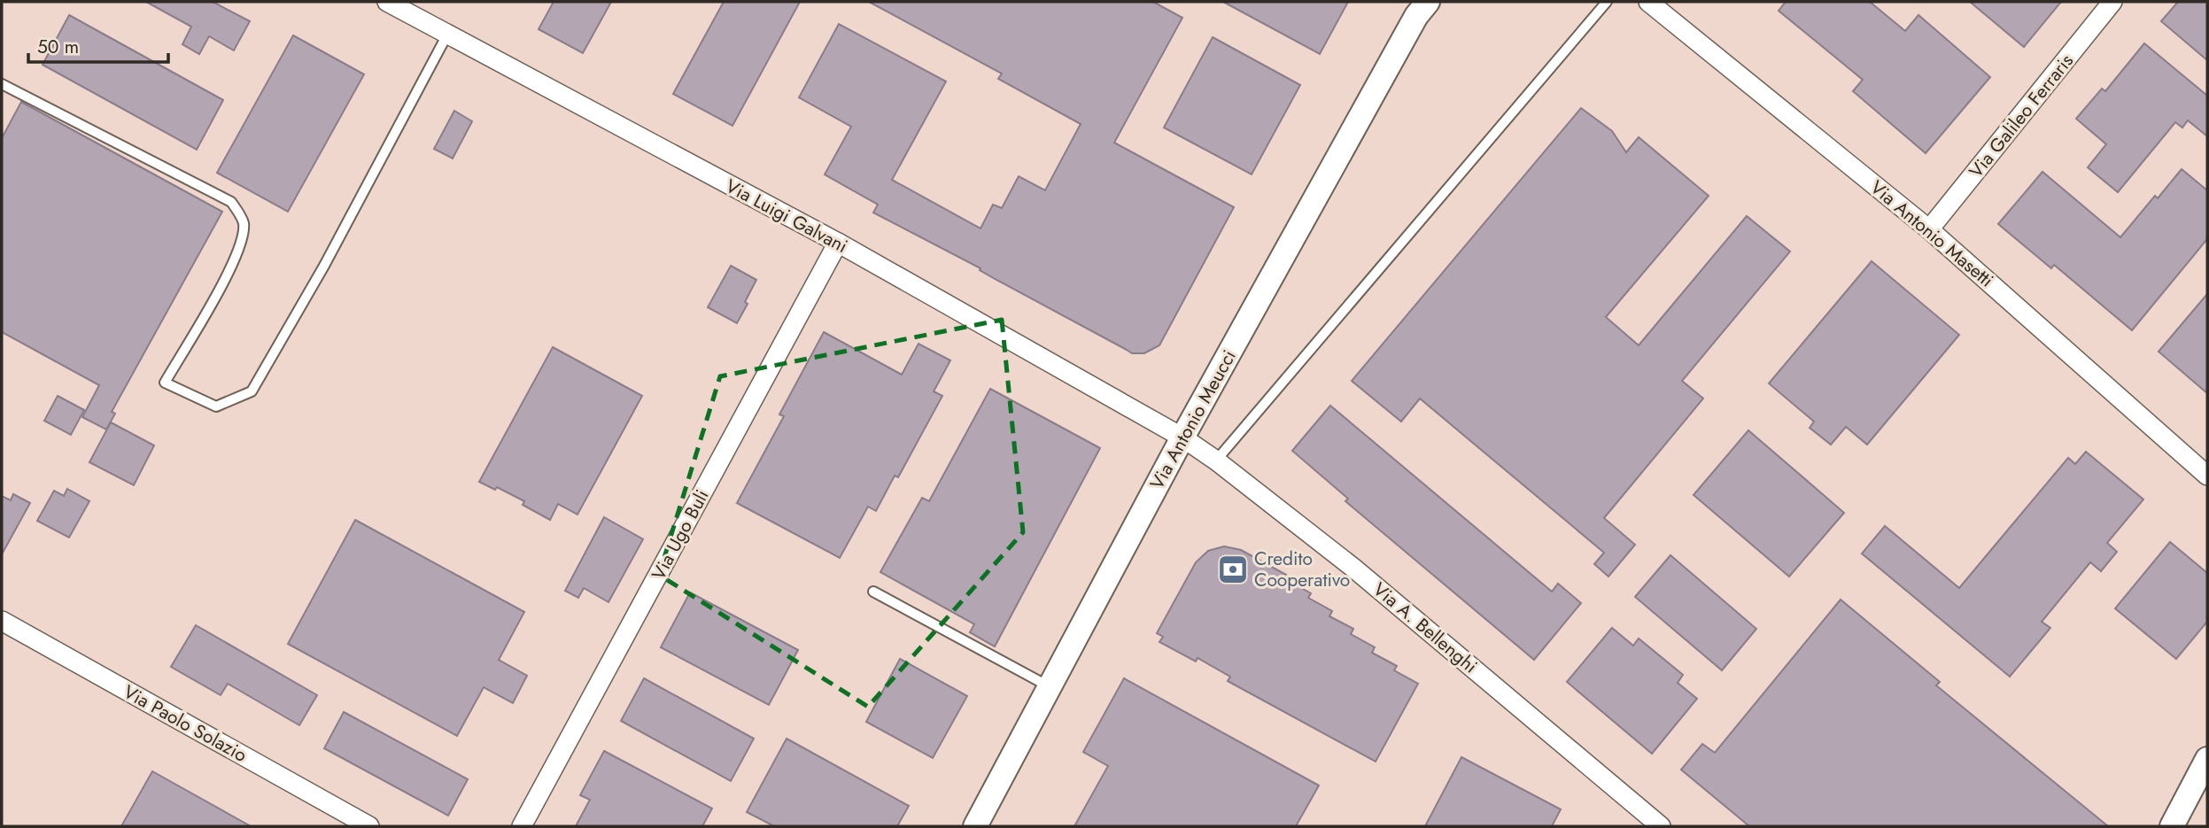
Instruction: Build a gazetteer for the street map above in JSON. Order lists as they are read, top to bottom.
{
  "streets": {
    "street": [
      "Via Galileo Ferraris",
      "Via Luigi Galvani",
      "Via Antonio Masetti",
      "Via Antonio Meucci",
      "Via Ugo Buli",
      "Via A. Bellenghi",
      "Via Paolo Solazio"
    ]
  },
  "crossings": [
    ["Via Galileo Ferraris", "Via Antonio Masetti"],
    ["Via Luigi Galvani", "Via Antonio Meucci"],
    ["Via Luigi Galvani", "Via Ugo Buli"],
    ["Via Luigi Galvani", "Via A. Bellenghi"],
    ["Via Antonio Meucci", "Via A. Bellenghi"]
  ],
  "places": {
    "bank": ["Credito Cooperativo"]
  },
  "scale_bar": "50 m"
}
